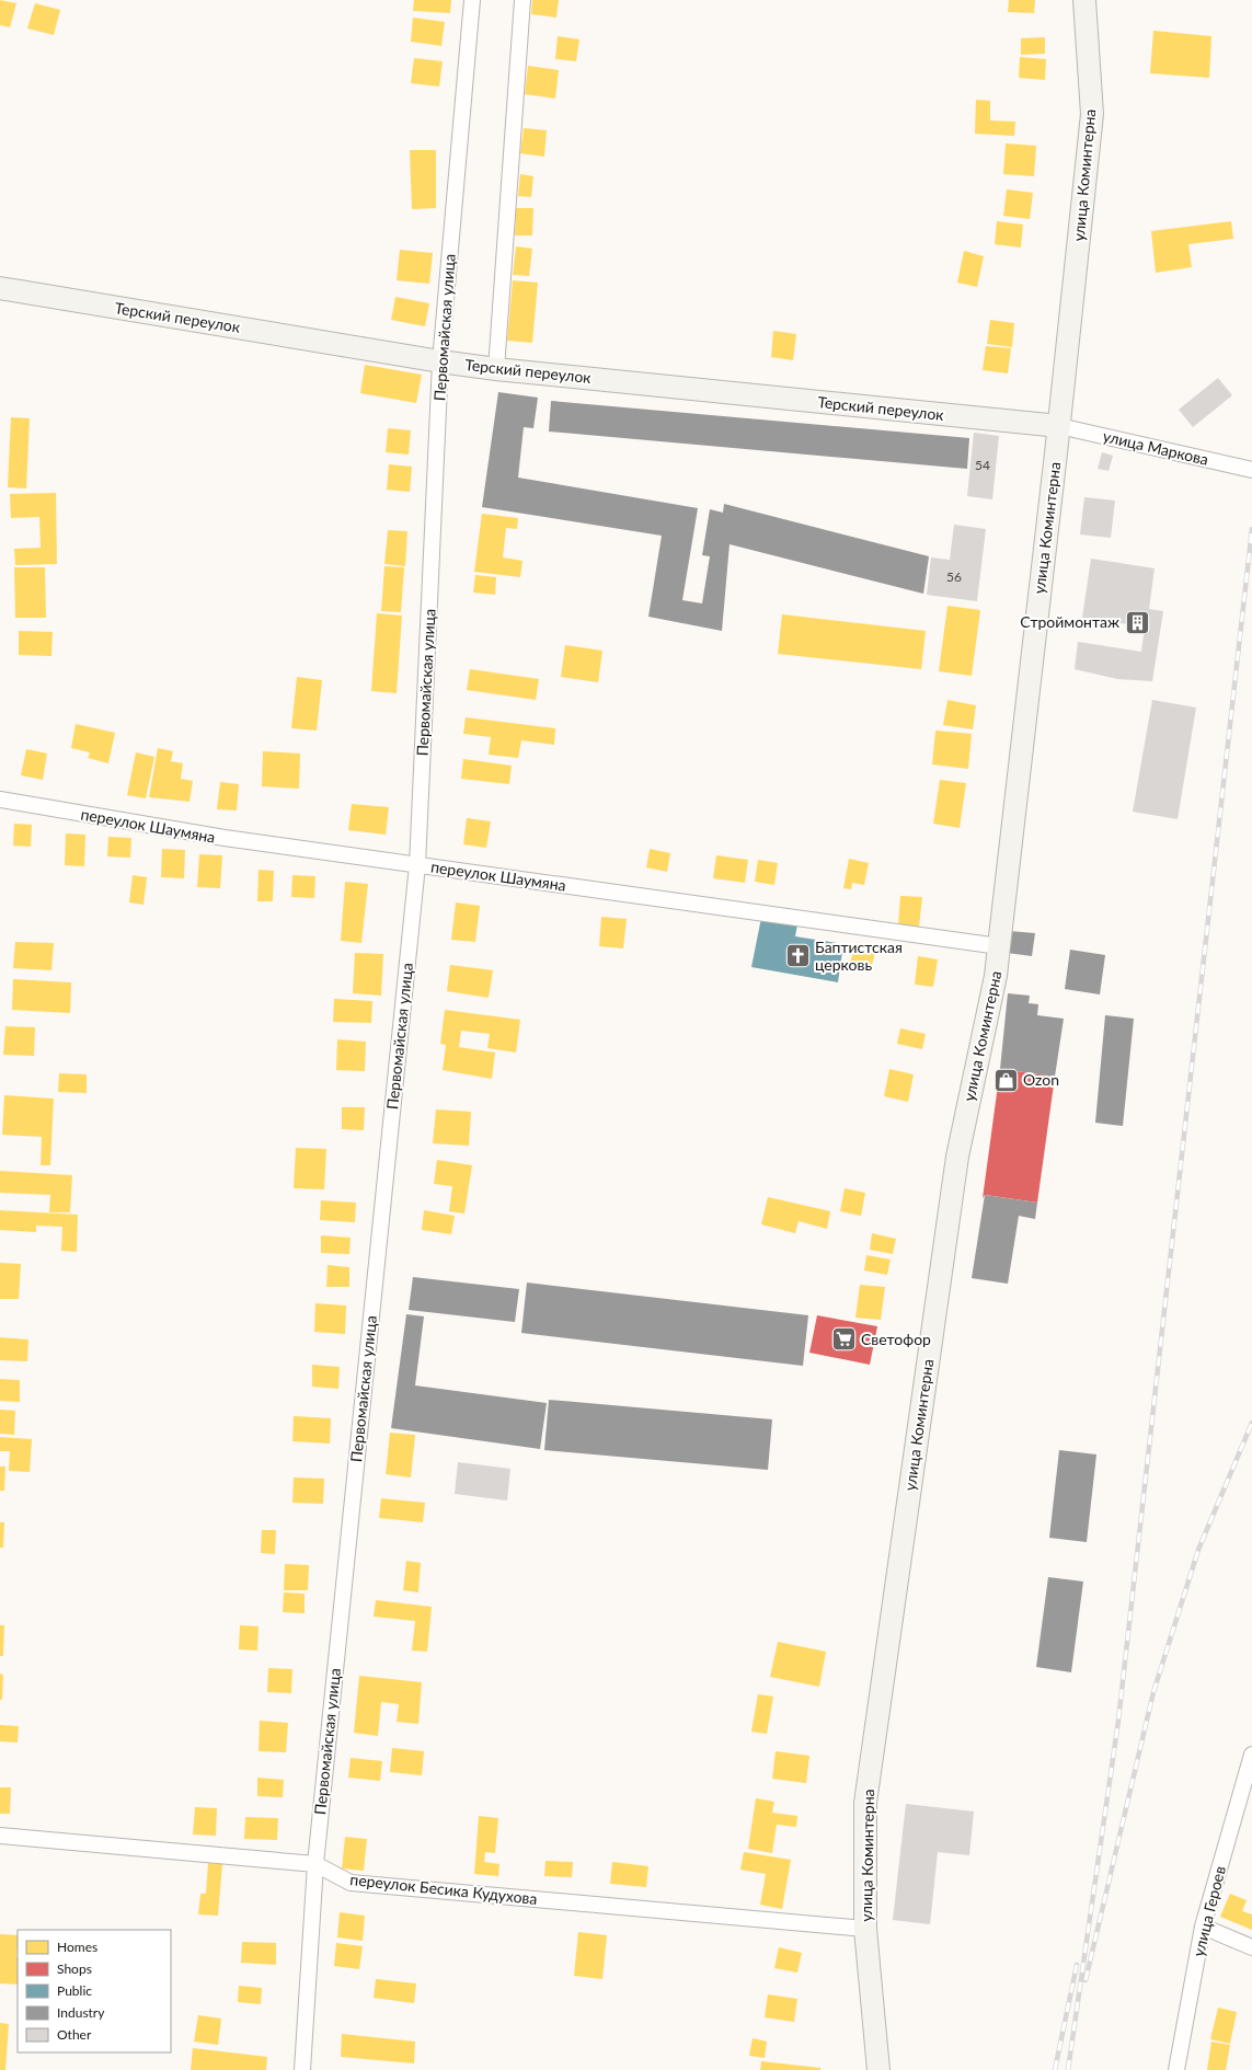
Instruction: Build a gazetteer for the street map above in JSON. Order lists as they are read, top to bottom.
{
  "streets": {
    "street": [
      "улица Коминтерна",
      "Терский переулок",
      "Первомайская улица",
      "улица Маркова",
      "переулок Шаумяна",
      "переулок Бесика Кудухова",
      "улица Героев"
    ]
  },
  "crossings": [
    ["улица Коминтерна", "Терский переулок"],
    ["улица Коминтерна", "улица Маркова"],
    ["улица Коминтерна", "переулок Шаумяна"],
    ["улица Коминтерна", "переулок Бесика Кудухова"],
    ["Терский переулок", "Первомайская улица"],
    ["Терский переулок", "улица Маркова"],
    ["Первомайская улица", "переулок Шаумяна"],
    ["Первомайская улица", "переулок Бесика Кудухова"]
  ],
  "places": {
    "building": ["Строймонтаж"],
    "church": ["Баптистская церковь"],
    "shop": ["Ozon"],
    "supermarket": ["Светофор"]
  },
  "house_numbers": ["54", "56"],
  "legend": [
    "Homes",
    "Shops",
    "Public",
    "Industry",
    "Other"
  ]
}
